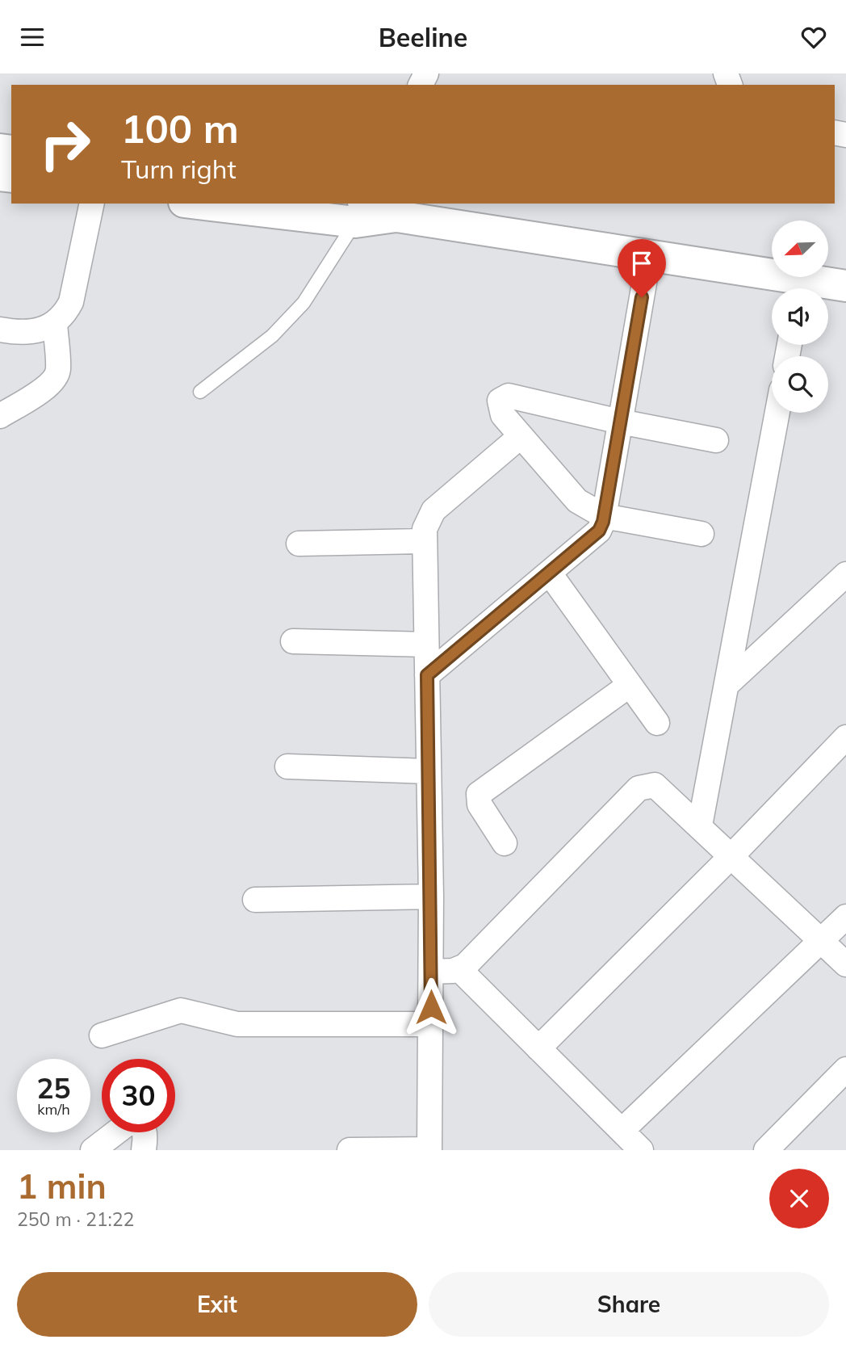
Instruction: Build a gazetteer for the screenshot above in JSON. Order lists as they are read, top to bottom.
{
  "north": "bottom left",
  "page": {
    "header": "Beeline",
    "turn": ["100 m", "Turn right"],
    "speed": "25 km/h",
    "limit": "30",
    "heading": ["1 min", "250 m · 21:22"],
    "buttons": ["Exit", "Share"]
  }
}
